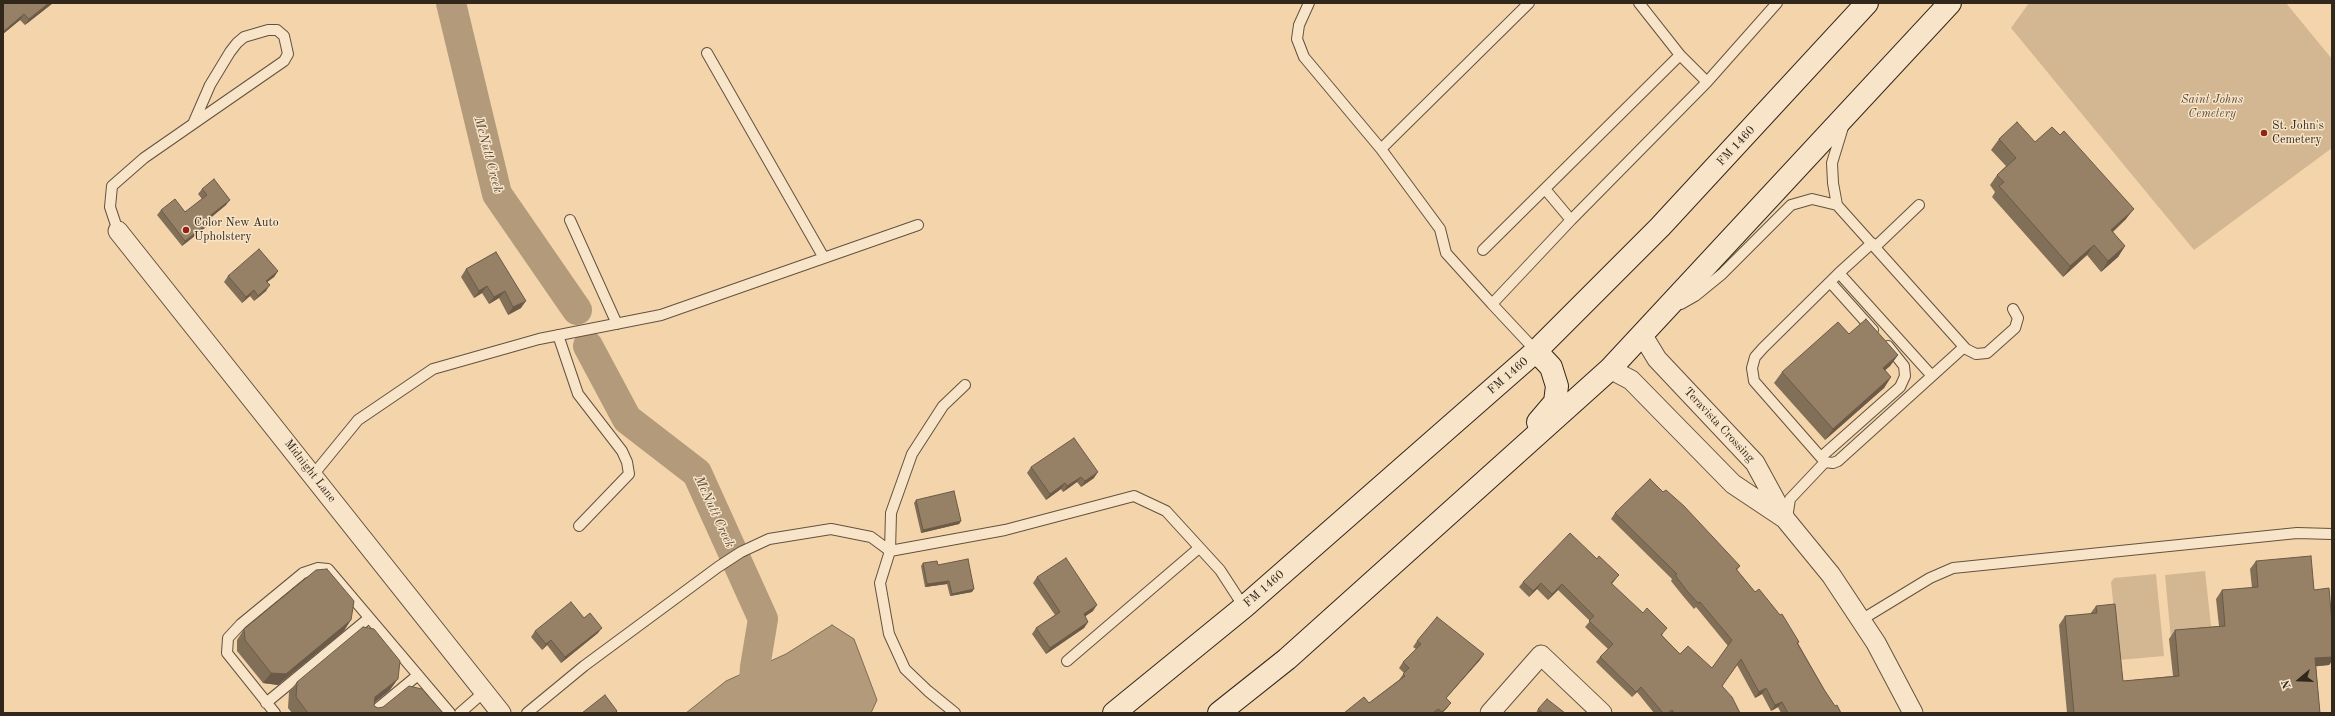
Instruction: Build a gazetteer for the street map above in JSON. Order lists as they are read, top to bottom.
{
  "streets": {
    "main road": ["FM 1460"],
    "street": ["Teravista Crossing", "Midnight Lane"]
  },
  "water": ["McNutt Creek"],
  "parks": ["Saint Johns Cemetery"],
  "places": ["St. John's Cemetery", "Color New Auto Upholstery"],
  "north": "left"
}
